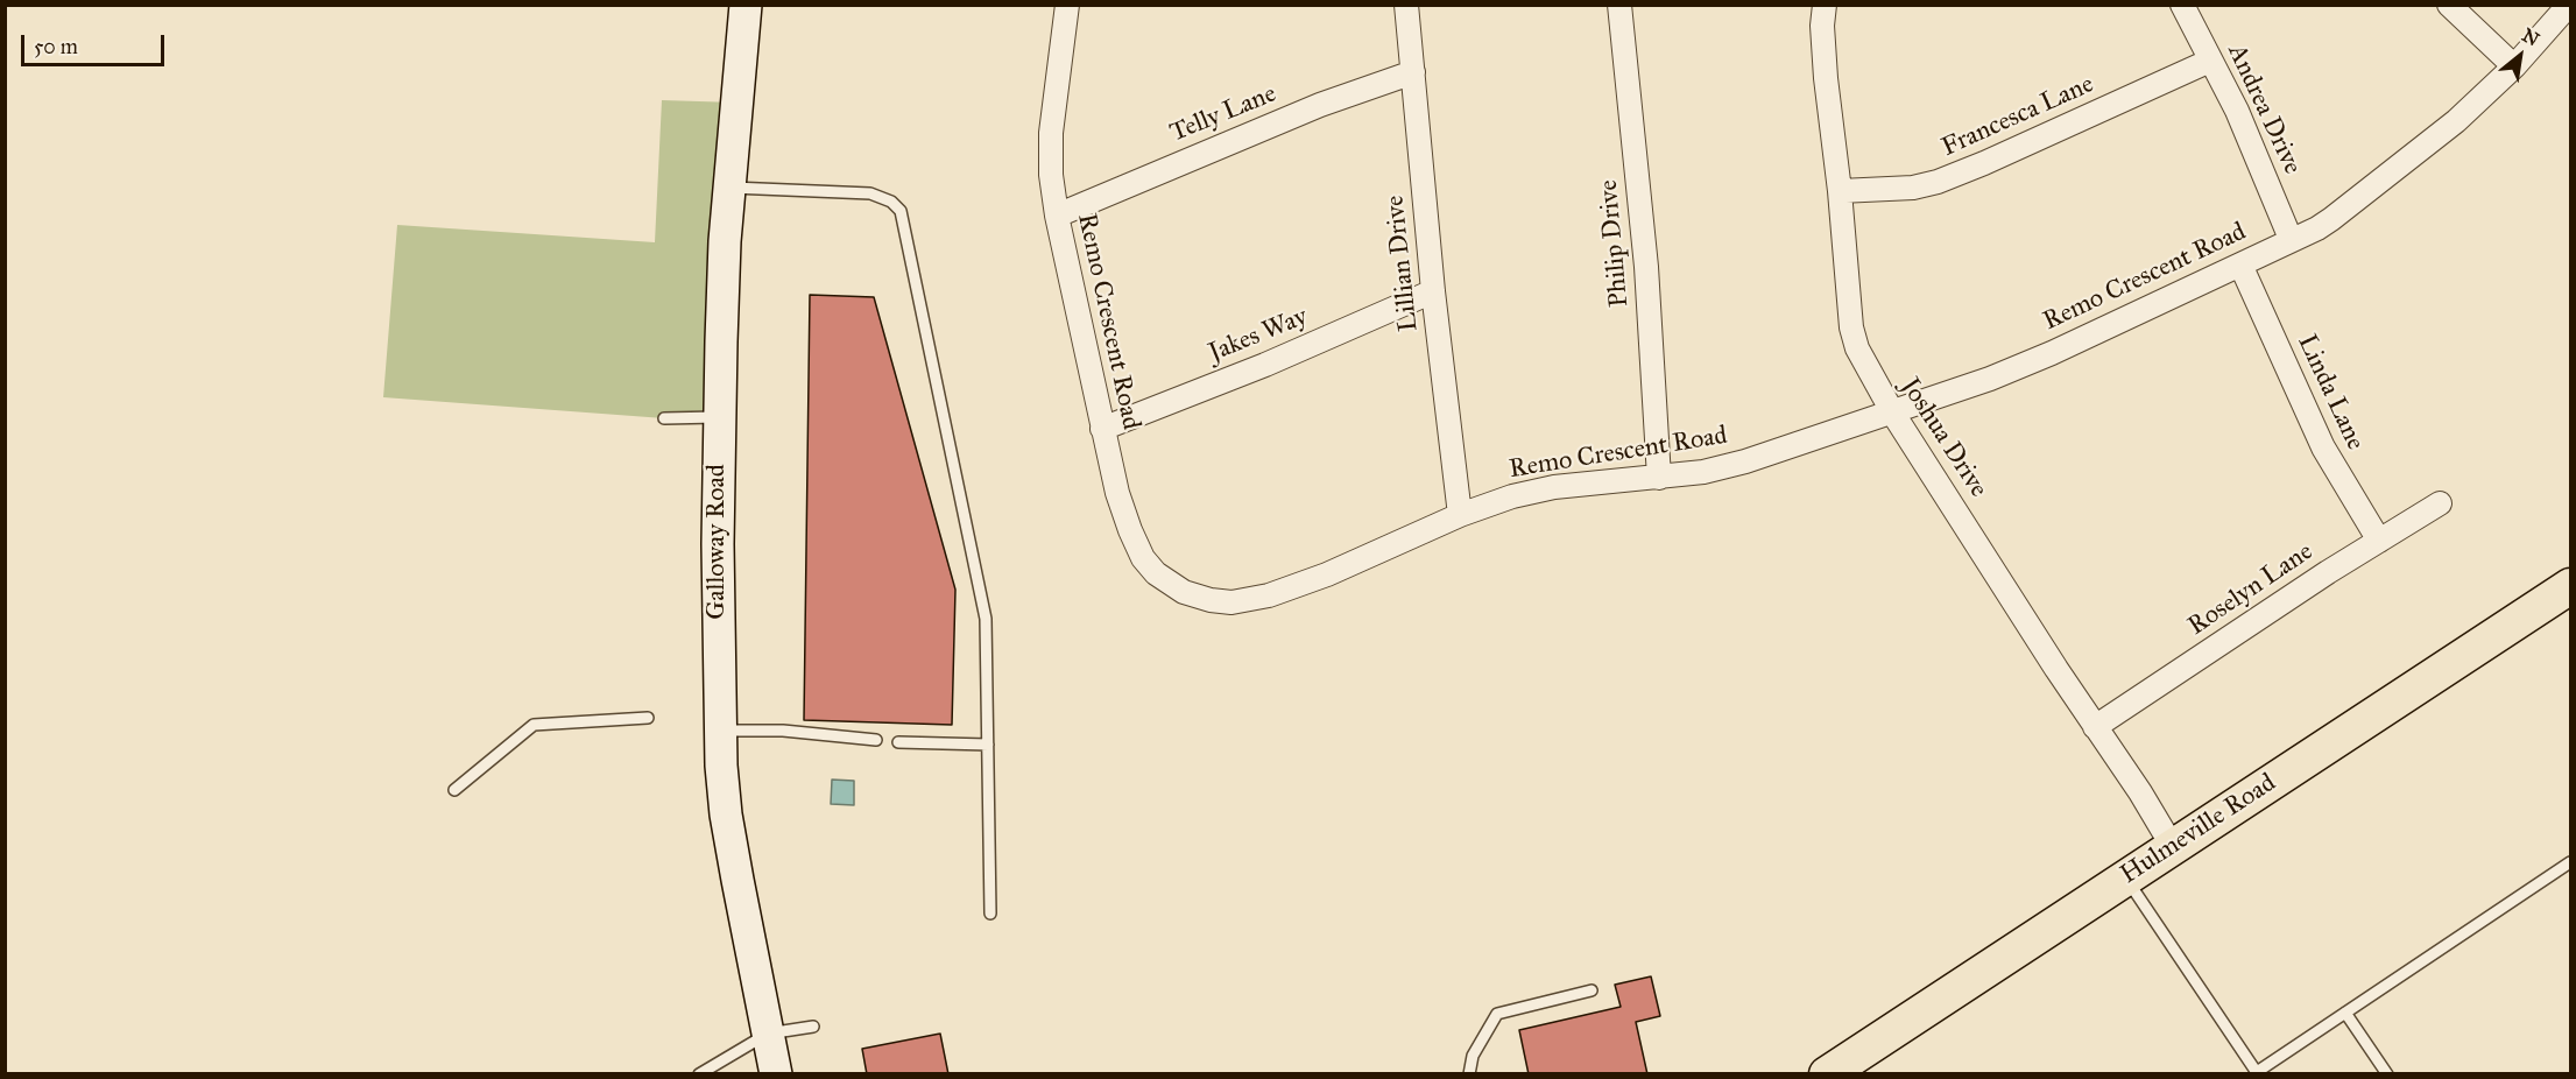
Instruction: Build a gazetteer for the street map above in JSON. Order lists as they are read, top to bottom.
{
  "streets": {
    "main road": ["Galloway Road", "Hulmeville Road"],
    "street": [
      "Andrea Drive",
      "Telly Lane",
      "Francesca Lane",
      "Philip Drive",
      "Lillian Drive",
      "Remo Crescent Road",
      "Jakes Way",
      "Linda Lane",
      "Joshua Drive",
      "Roselyn Lane"
    ]
  },
  "crossings": [
    ["Andrea Drive", "Francesca Lane"],
    ["Andrea Drive", "Remo Crescent Road"],
    ["Telly Lane", "Lillian Drive"],
    ["Telly Lane", "Remo Crescent Road"],
    ["Francesca Lane", "Joshua Drive"],
    ["Philip Drive", "Remo Crescent Road"],
    ["Lillian Drive", "Remo Crescent Road"],
    ["Lillian Drive", "Jakes Way"],
    ["Remo Crescent Road", "Jakes Way"],
    ["Remo Crescent Road", "Linda Lane"],
    ["Remo Crescent Road", "Joshua Drive"],
    ["Linda Lane", "Roselyn Lane"],
    ["Joshua Drive", "Roselyn Lane"],
    ["Joshua Drive", "Hulmeville Road"]
  ],
  "scale_bar": "50 m",
  "north": "top right"
}
